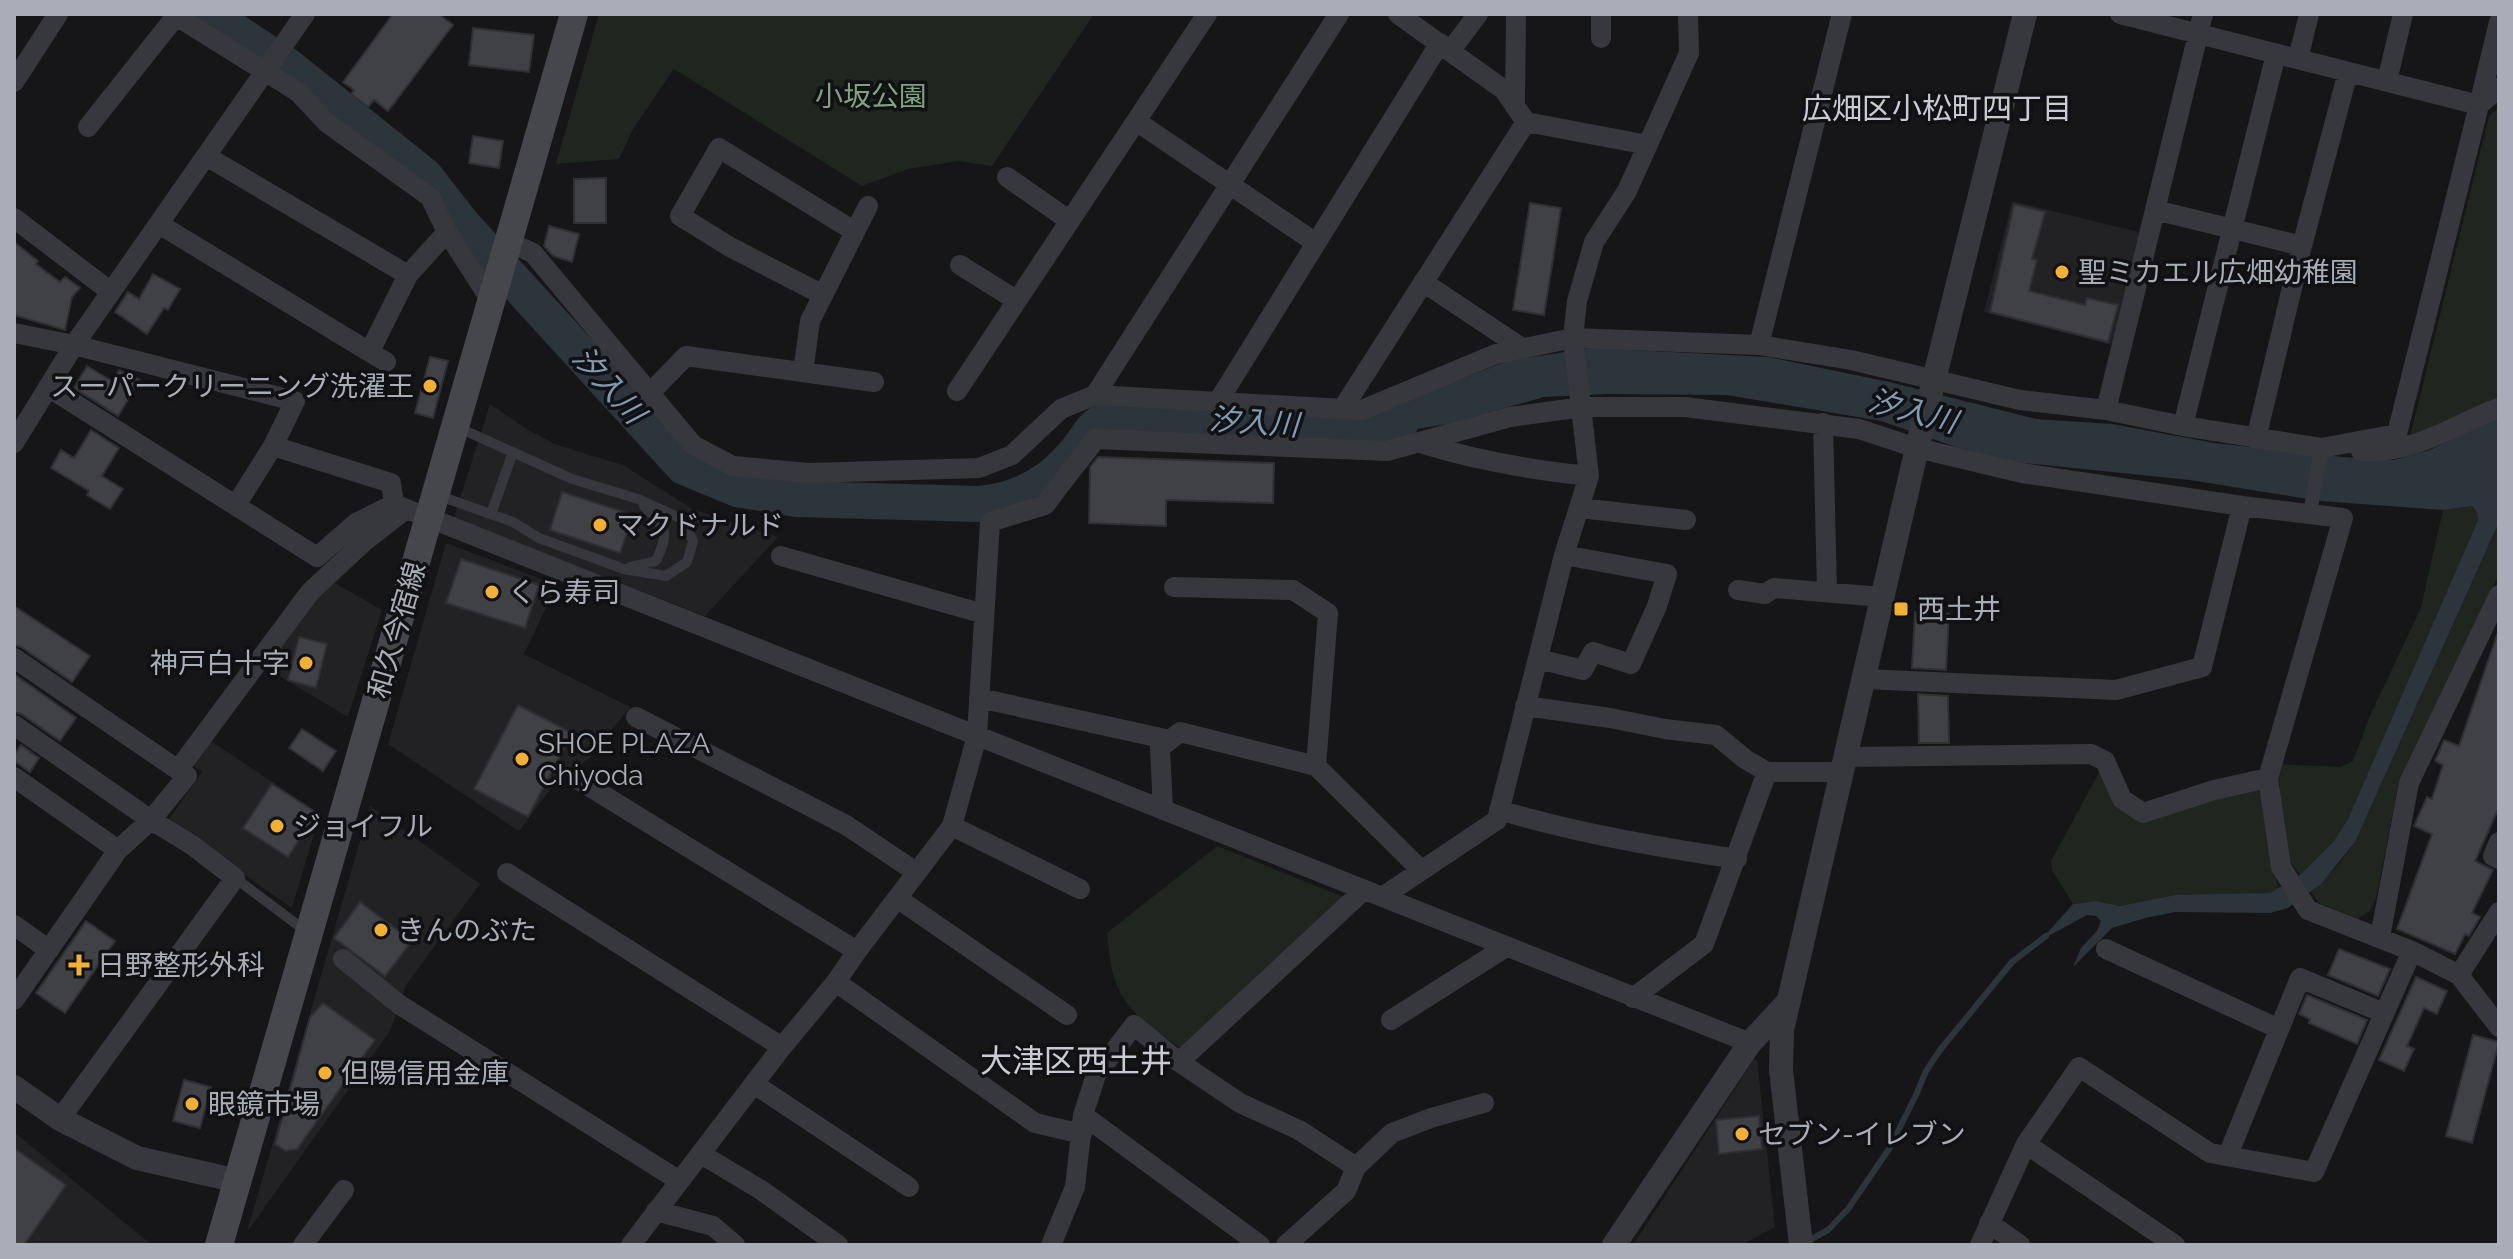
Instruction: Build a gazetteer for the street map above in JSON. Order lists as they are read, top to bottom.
{
  "streets": {
    "main road": ["和久今宿線"]
  },
  "districts": ["広畑区小松町四丁目", "大津区西土井"],
  "water": ["汐入川"],
  "parks": ["小坂公園"],
  "places": {
    "other": [
      "聖ミカエル広畑幼稚園",
      "スーパークリーニング洗濯王",
      "マクドナルド",
      "くら寿司",
      "神戸白十字",
      "SHOE PLAZA Chiyoda",
      "ジョイフル",
      "きんのぶた",
      "但陽信用金庫",
      "眼鏡市場",
      "セブン-イレブン"
    ],
    "transit": ["西土井"],
    "health": ["日野整形外科"]
  }
}
